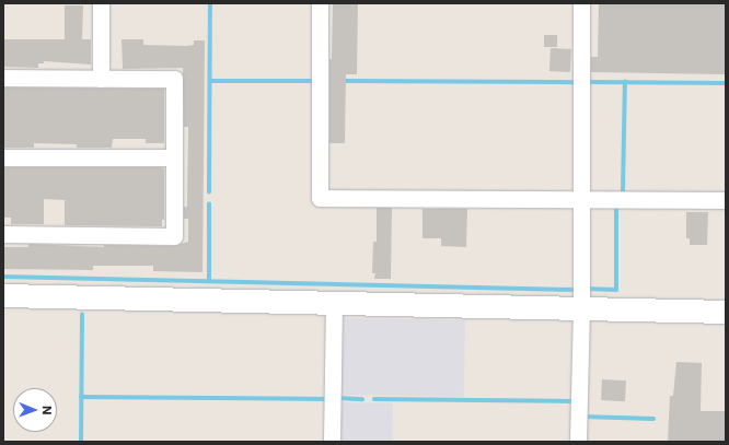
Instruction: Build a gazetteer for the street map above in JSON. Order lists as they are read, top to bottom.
{
  "north": "right"
}
